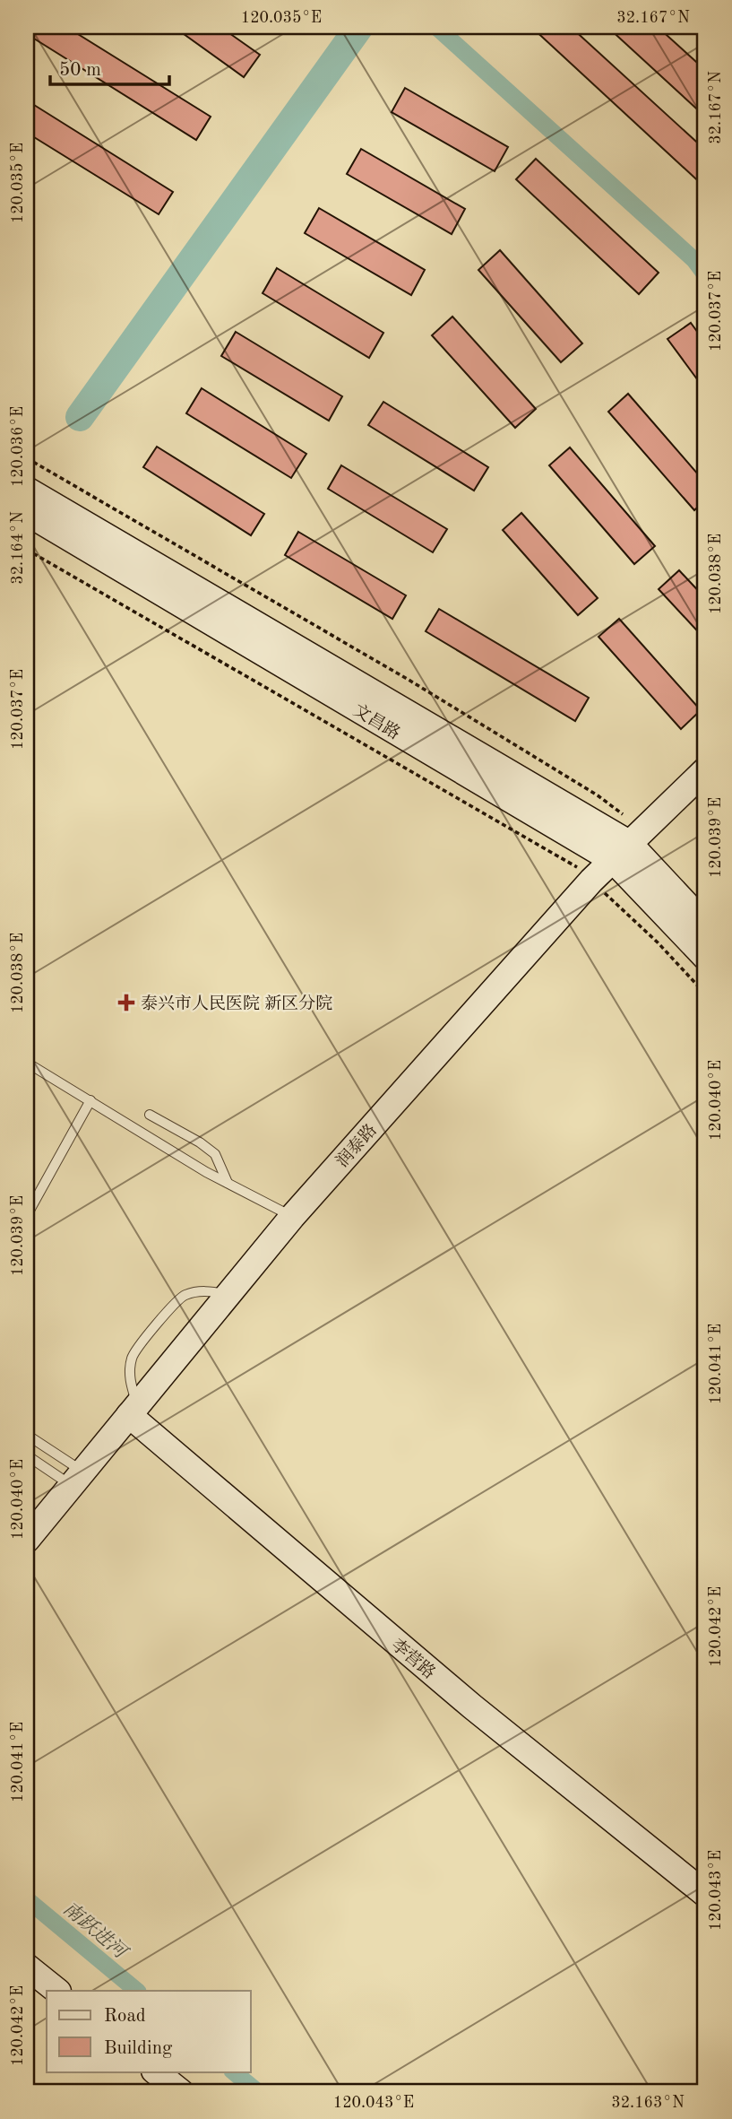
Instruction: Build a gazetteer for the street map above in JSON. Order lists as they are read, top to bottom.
{
  "streets": {
    "street": ["文昌路", "润泰路", "李营路"]
  },
  "crossings": [
    ["文昌路", "润泰路"],
    ["润泰路", "李营路"]
  ],
  "water": ["南跃进河"],
  "places": {
    "health": ["泰兴市人民医院 新区分院"]
  },
  "legend": ["Road", "Building"],
  "scale_bar": "50 m",
  "coordinates": [
    "120.035°E",
    "32.167°N",
    "120.037°E",
    "120.036°E",
    "32.164°N",
    "120.038°E",
    "120.039°E",
    "120.040°E",
    "120.041°E",
    "120.042°E",
    "120.043°E",
    "32.163°N"
  ]
}
